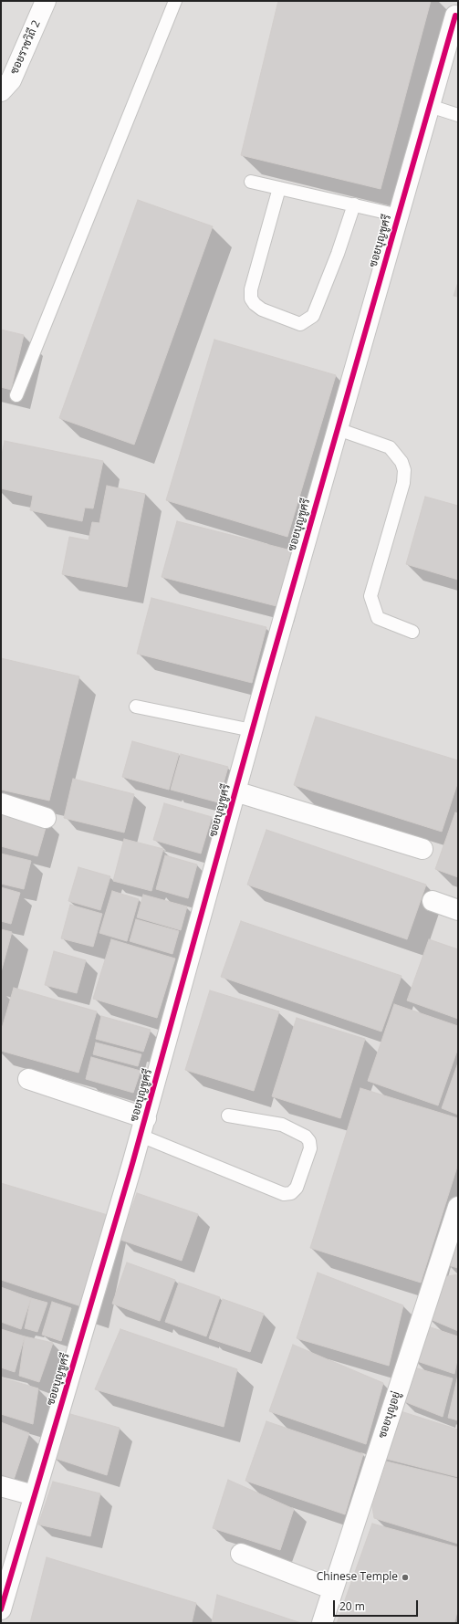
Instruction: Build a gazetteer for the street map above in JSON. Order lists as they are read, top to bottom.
{
  "streets": {
    "street": ["ซอยราชวิถี 2", "ซอยบุญชูศรี", "ซอยบุญอยู่"]
  },
  "places": ["Chinese Temple"],
  "scale_bar": "20 m"
}
